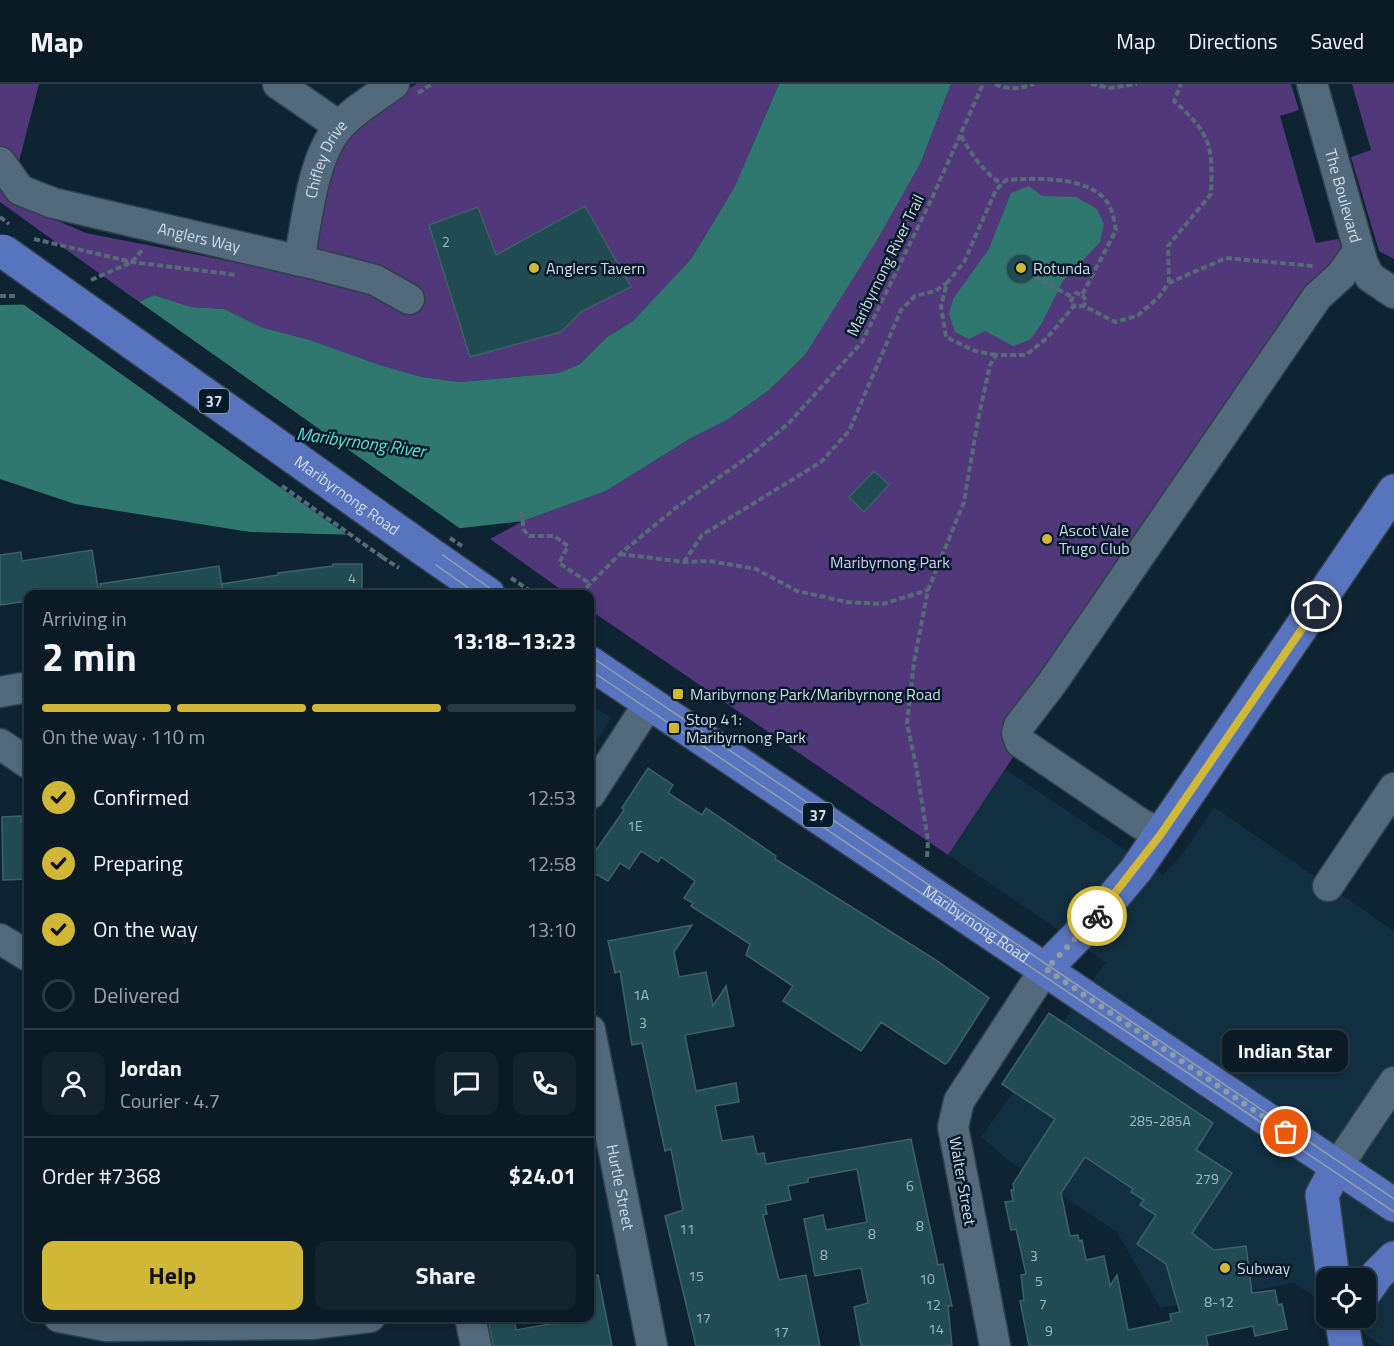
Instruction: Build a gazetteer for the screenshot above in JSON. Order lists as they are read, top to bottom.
{
  "streets": {
    "main road": ["37", "Maribyrnong Road"],
    "street": [
      "Chifley Drive",
      "The Boulevard",
      "Anglers Way",
      "Walter Street",
      "Hurtle Street"
    ],
    "path": ["Maribyrnong River Trail"]
  },
  "crossings": [
    ["Chifley Drive", "Anglers Way"],
    ["Maribyrnong Road", "Walter Street"]
  ],
  "water": ["Maribyrnong River"],
  "parks": ["Maribyrnong Park"],
  "places": {
    "other": [
      "Anglers Tavern",
      "Rotunda",
      "Ascot Vale Trugo Club",
      "Indian Star",
      "Subway"
    ],
    "transit": ["Maribyrnong Park/Maribyrnong Road", "Stop 41: Maribyrnong Park"]
  },
  "house_numbers": [
    "2",
    "4",
    "1E",
    "1A",
    "3",
    "285-285A",
    "279",
    "6",
    "8",
    "11",
    "8",
    "8",
    "3",
    "15",
    "10",
    "5",
    "8-12",
    "7",
    "12",
    "17",
    "14",
    "9",
    "17"
  ],
  "page": {
    "header": "Map",
    "nav": ["Map", "Directions", "Saved"],
    "heading": ["2 min", "Arriving in", "13:18–13:23"],
    "panel": [
      "Jordan",
      "Courier · 4.7",
      "Order #7368",
      "$24.01"
    ],
    "bar": "On the way · 110 m",
    "list": [
      ["Confirmed", "12:53"],
      ["Preparing", "12:58"],
      ["On the way", "13:10"],
      "Delivered"
    ],
    "bubble": "Indian Star",
    "buttons": ["Help", "Share"]
  }
}
